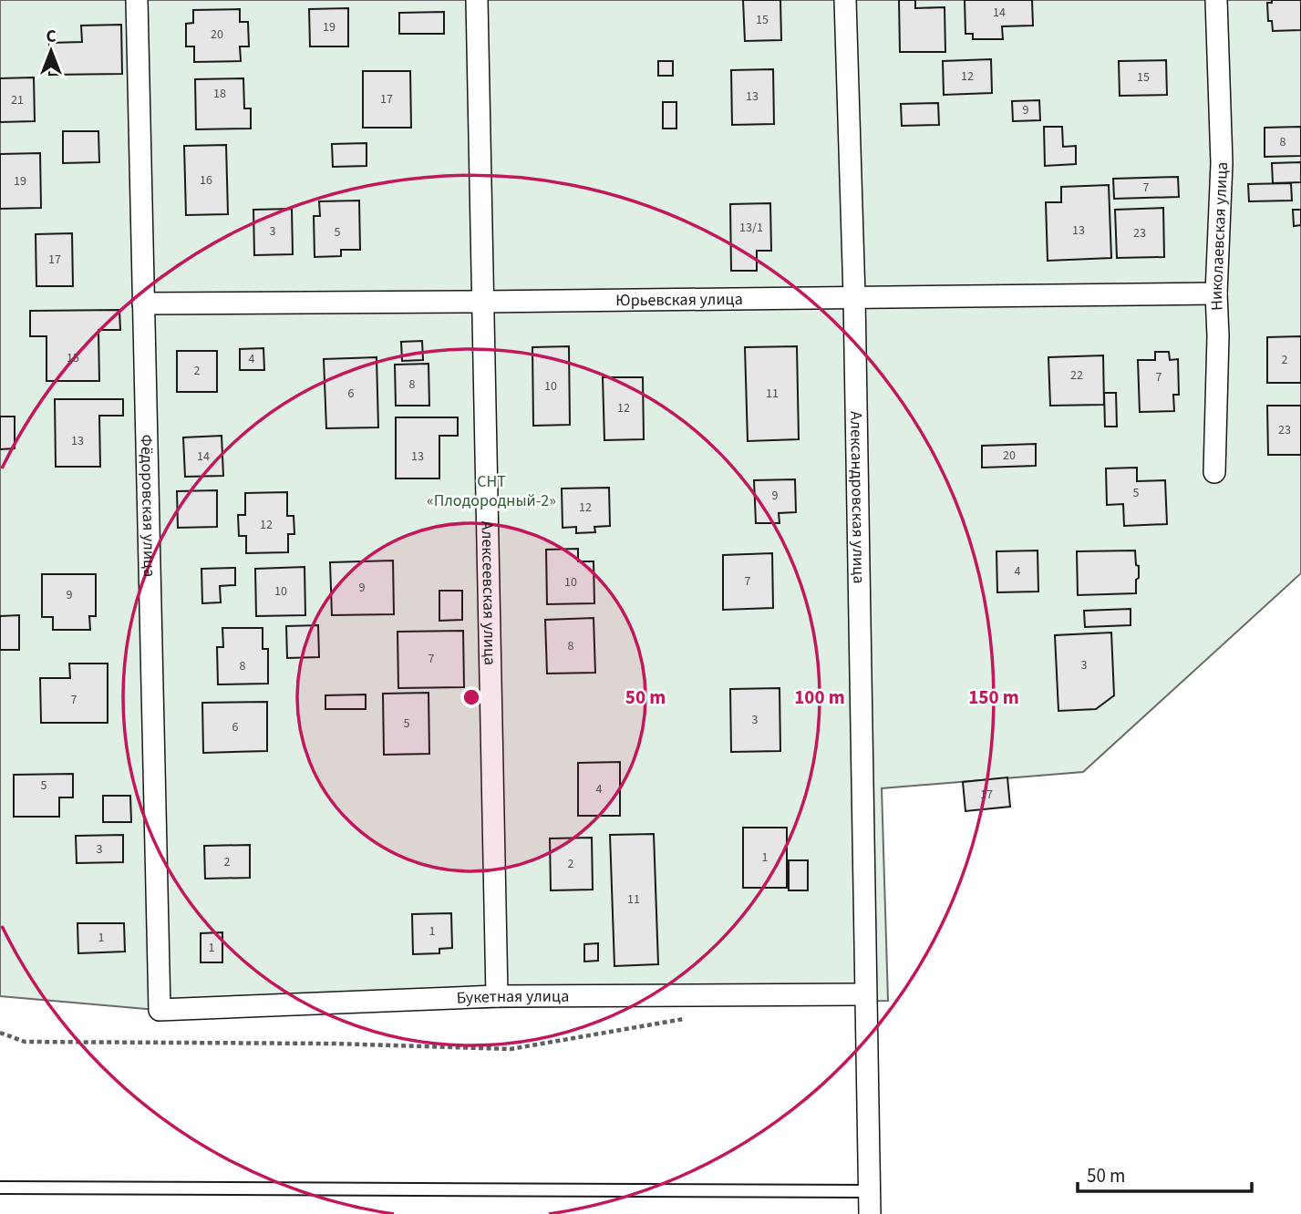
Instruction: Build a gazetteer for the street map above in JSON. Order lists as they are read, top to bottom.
{
  "streets": {
    "street": [
      "Николаевская улица",
      "Юрьевская улица",
      "Александровская улица",
      "Фёдоровская улица",
      "Алексеевская улица",
      "Букетная улица"
    ]
  },
  "crossings": [
    ["Николаевская улица", "Юрьевская улица"],
    ["Юрьевская улица", "Александровская улица"],
    ["Юрьевская улица", "Фёдоровская улица"],
    ["Юрьевская улица", "Алексеевская улица"],
    ["Александровская улица", "Букетная улица"],
    ["Фёдоровская улица", "Букетная улица"],
    ["Алексеевская улица", "Букетная улица"]
  ],
  "parks": ["СНТ «Плодородный-2»"],
  "house_numbers": [
    "14",
    "15",
    "19",
    "20",
    "12",
    "15",
    "18",
    "13",
    "17",
    "21",
    "9",
    "8",
    "16",
    "19",
    "7",
    "13/1",
    "13",
    "3",
    "5",
    "23",
    "17",
    "15",
    "4",
    "2",
    "2",
    "22",
    "7",
    "8",
    "10",
    "6",
    "11",
    "12",
    "23",
    "13",
    "20",
    "14",
    "13",
    "5",
    "9",
    "12",
    "12",
    "4",
    "7",
    "10",
    "9",
    "10",
    "9",
    "8",
    "7",
    "3",
    "8",
    "7",
    "3",
    "5",
    "6",
    "5",
    "4",
    "17",
    "3",
    "1",
    "2",
    "2",
    "11",
    "1",
    "1",
    "1"
  ],
  "scale_bar": "50 m",
  "north": "top",
  "rings": ["50 m", "100 m", "150 m"]
}
